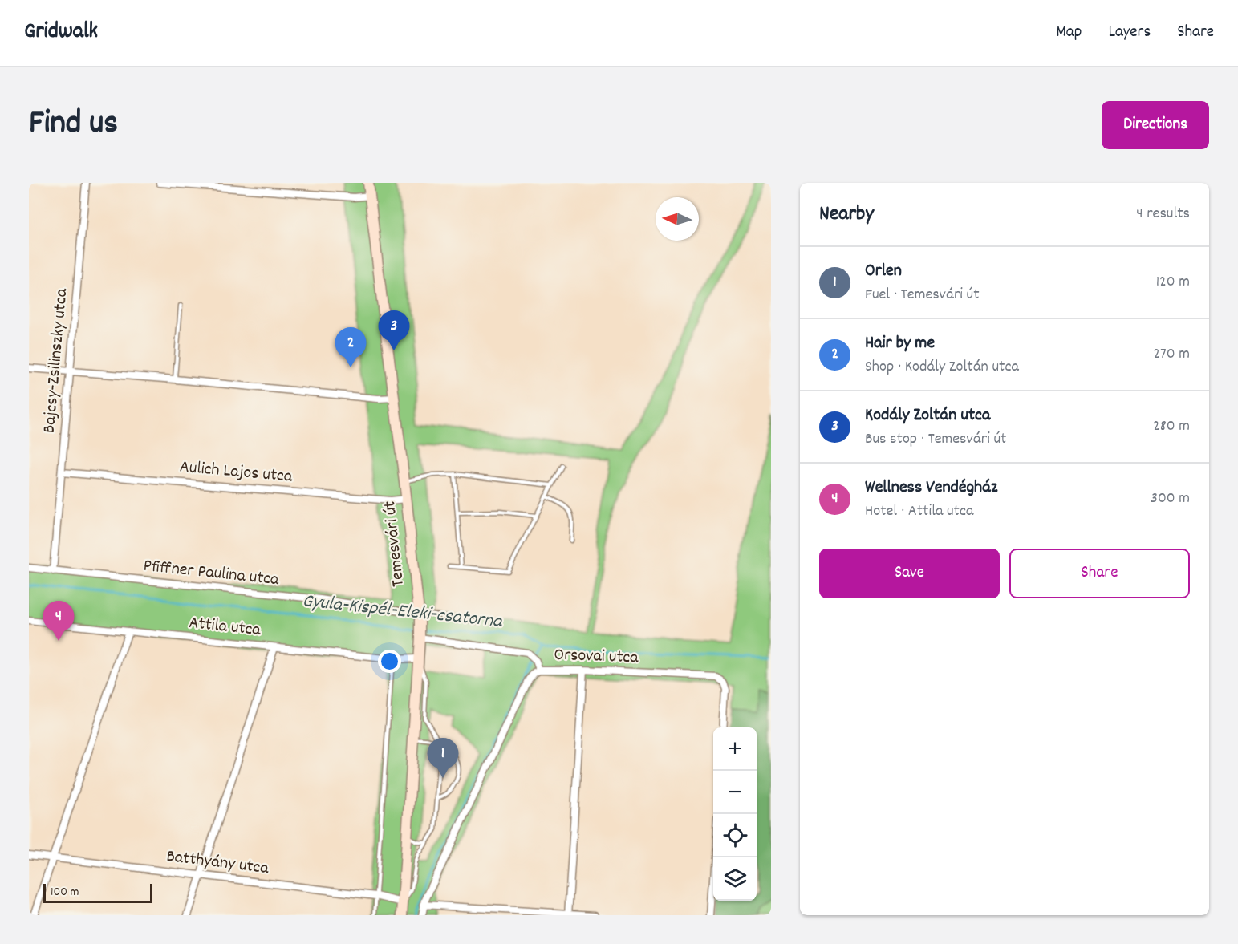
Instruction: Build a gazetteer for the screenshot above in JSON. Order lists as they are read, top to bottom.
{
  "streets": {
    "street": [
      "Bajcsy-Zsilinszky utca",
      "Aulich Lajos utca",
      "Temesvári út",
      "Pfiffner Paulina utca",
      "Attila utca",
      "Orsovai utca",
      "Batthyány utca"
    ]
  },
  "crossings": [
    ["Bajcsy-Zsilinszky utca", "Aulich Lajos utca"],
    ["Bajcsy-Zsilinszky utca", "Pfiffner Paulina utca"],
    ["Aulich Lajos utca", "Temesvári út"],
    ["Temesvári út", "Pfiffner Paulina utca"],
    ["Temesvári út", "Attila utca"],
    ["Temesvári út", "Orsovai utca"],
    ["Temesvári út", "Batthyány utca"]
  ],
  "water": ["Gyula-Kispél-Eleki-csatorna"],
  "scale_bar": "100 m",
  "north": "left",
  "page": {
    "header": "Gridwalk",
    "nav": ["Map", "Layers", "Share"],
    "title": "Find us",
    "buttons": [
      "Directions",
      ["Save", "Share"]
    ],
    "heading": ["Nearby", "4 results"],
    "list": [
      {
        "mark": "1",
        "name": "Orlen",
        "note": "Fuel · Temesvári út",
        "value": "120 m"
      },
      {
        "mark": "2",
        "name": "Hair by me",
        "note": "Shop · Kodály Zoltán utca",
        "value": "270 m"
      },
      {
        "mark": "3",
        "name": "Kodály Zoltán utca",
        "note": "Bus stop · Temesvári út",
        "value": "280 m"
      },
      {
        "mark": "4",
        "name": "Wellness Vendégház",
        "note": "Hotel · Attila utca",
        "value": "300 m"
      }
    ],
    "pins": [
      "3",
      "2",
      "4",
      "1"
    ],
    "map_buttons": ["+", "−"],
    "scale": "100 m"
  }
}
